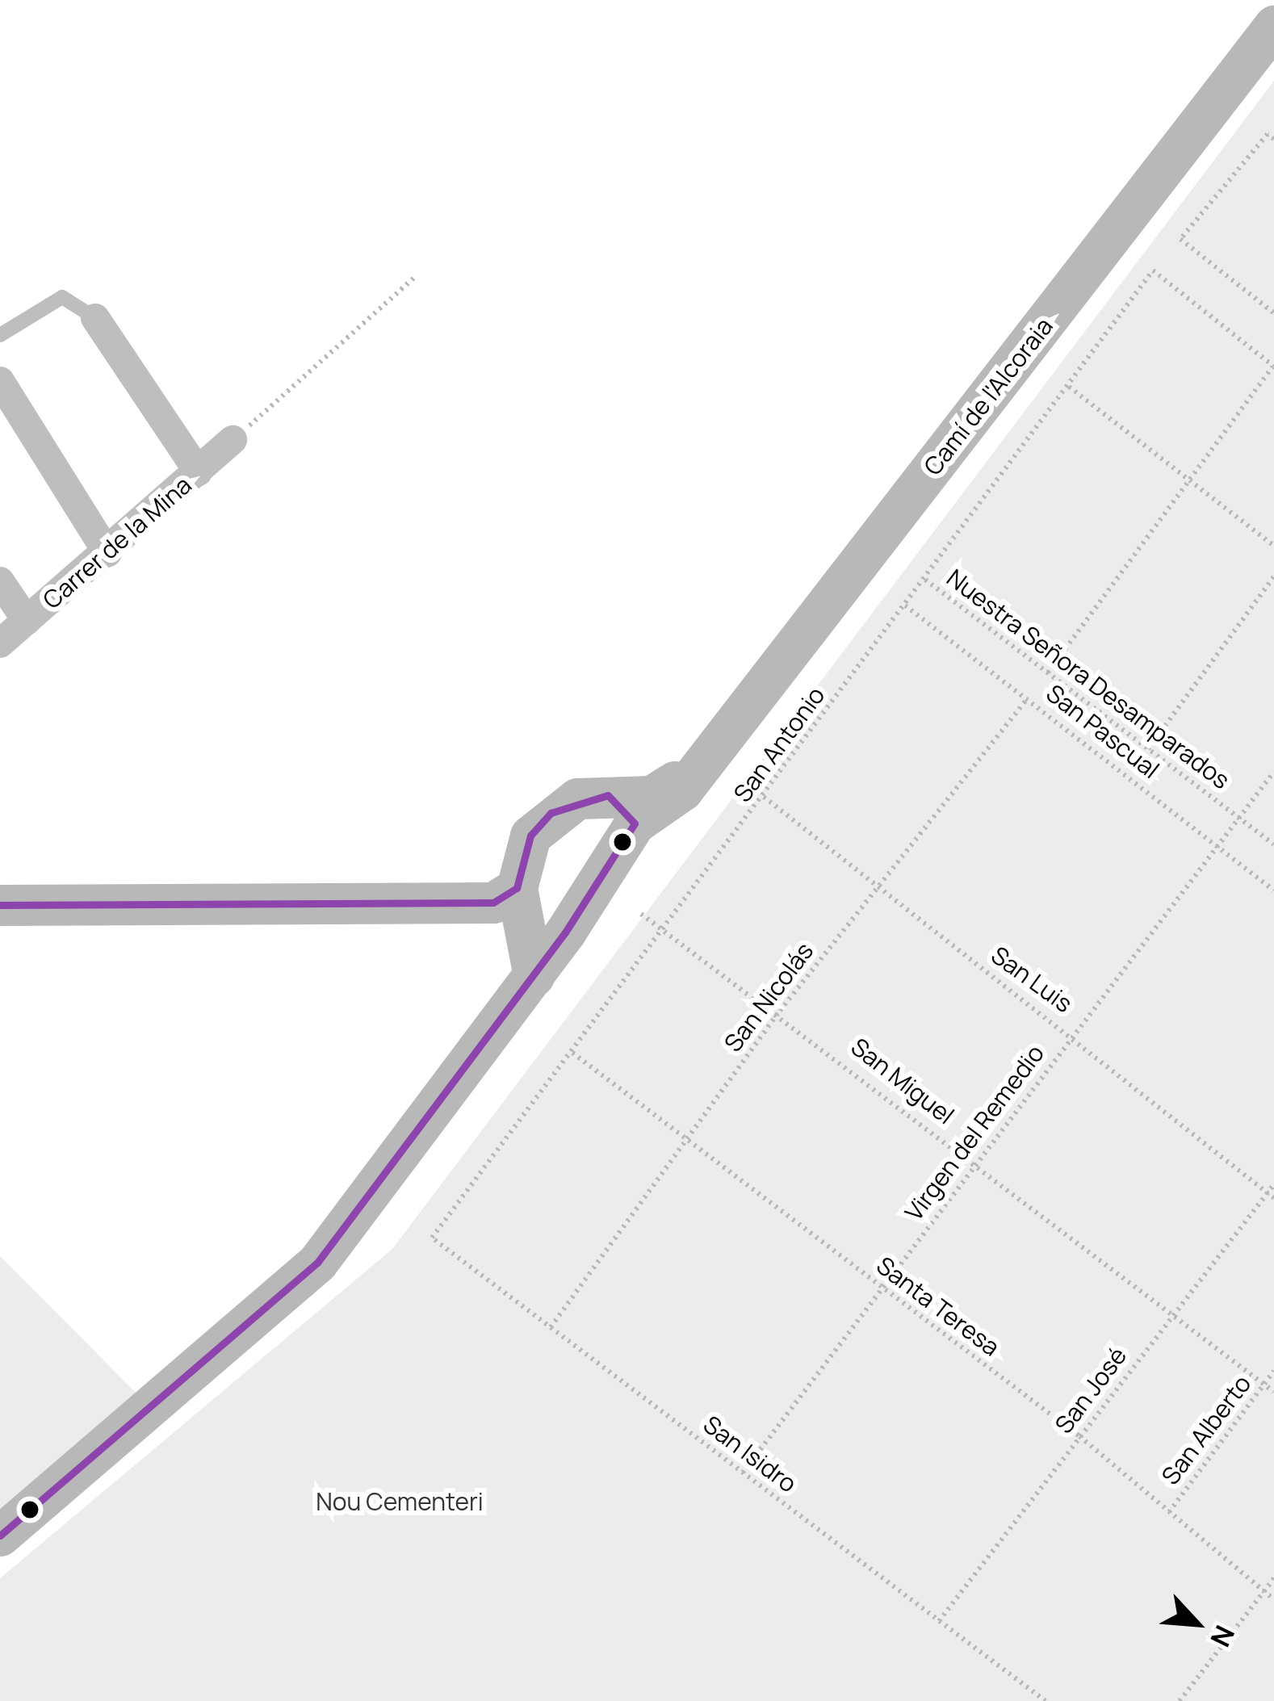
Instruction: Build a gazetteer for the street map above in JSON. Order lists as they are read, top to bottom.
{
  "streets": {
    "street": ["Camí de l'Alcoraia", "Carrer de la Mina"],
    "path": [
      "Nuestra Señora Desamparados",
      "San Pascual",
      "San Antonio",
      "San Luis",
      "San Nicolás",
      "San Miguel",
      "Virgen del Remedio",
      "Santa Teresa",
      "San José",
      "San Alberto",
      "San Isidro"
    ]
  },
  "crossings": [
    ["Nuestra Señora Desamparados", "San Antonio"],
    ["Nuestra Señora Desamparados", "Virgen del Remedio"],
    ["San Pascual", "San Antonio"],
    ["San Pascual", "San Nicolás"],
    ["San Pascual", "Virgen del Remedio"],
    ["San Antonio", "San Luis"],
    ["San Antonio", "San Miguel"],
    ["San Antonio", "Santa Teresa"],
    ["San Antonio", "San Isidro"],
    ["San Luis", "San Nicolás"],
    ["San Luis", "Virgen del Remedio"],
    ["San Luis", "San José"],
    ["San Nicolás", "San Miguel"],
    ["San Nicolás", "Santa Teresa"],
    ["San Nicolás", "San Isidro"],
    ["San Miguel", "Virgen del Remedio"],
    ["San Miguel", "San José"],
    ["San Miguel", "San Alberto"],
    ["Virgen del Remedio", "Santa Teresa"],
    ["Virgen del Remedio", "San Isidro"],
    ["Santa Teresa", "San José"],
    ["Santa Teresa", "San Alberto"],
    ["San José", "San Isidro"]
  ],
  "parks": ["Nou Cementeri"],
  "north": "bottom right"
}
